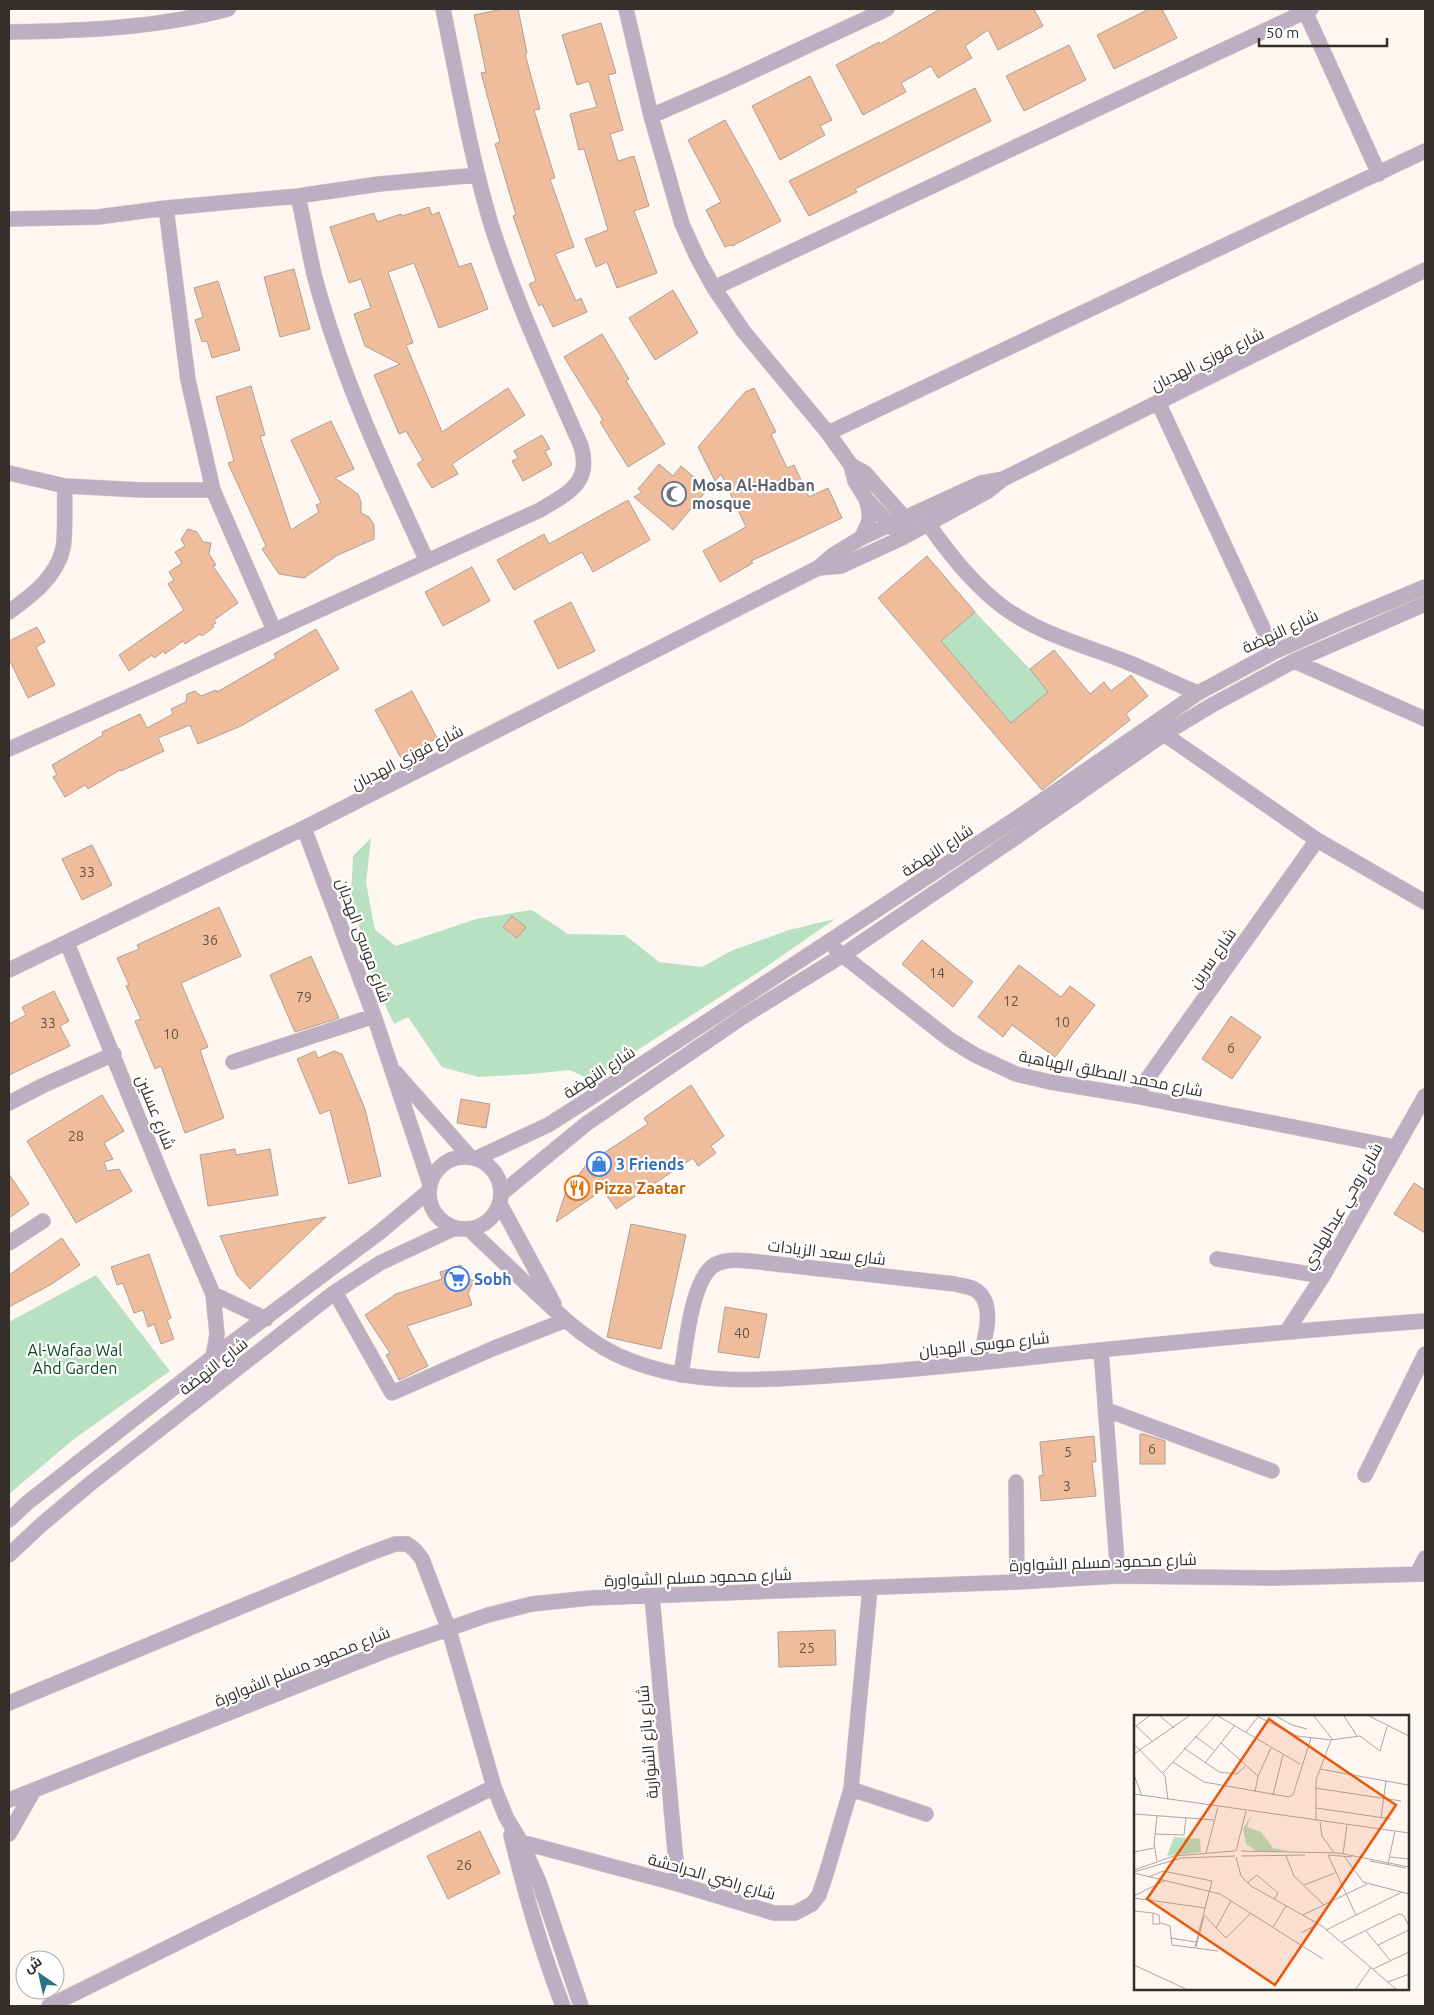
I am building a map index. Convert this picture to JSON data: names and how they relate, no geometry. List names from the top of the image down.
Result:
{
  "streets": {
    "street": [
      "شارع فوزي الهدبان",
      "شارع النهضة",
      "شارع موسى الهدبان",
      "شارع سرين",
      "شارع محمد المطلق الهباهبة",
      "شارع عسلين",
      "شارع روحي عبدالهادي",
      "شارع سعد الزيادات",
      "شارع محمود مسلم الشواورة",
      "شارع بازع الشواربة",
      "شارع راضي الحراحشة"
    ]
  },
  "crossings": [
    ["شارع فوزي الهدبان", "شارع موسى الهدبان"],
    ["شارع فوزي الهدبان", "شارع عسلين"],
    ["شارع النهضة", "شارع موسى الهدبان"],
    ["شارع النهضة", "شارع محمد المطلق الهباهبة"],
    ["شارع النهضة", "شارع عسلين"],
    ["شارع موسى الهدبان", "شارع روحي عبدالهادي"],
    ["شارع موسى الهدبان", "شارع سعد الزيادات"],
    ["شارع سرين", "شارع محمد المطلق الهباهبة"],
    ["شارع محمد المطلق الهباهبة", "شارع روحي عبدالهادي"],
    ["شارع محمود مسلم الشواورة", "شارع بازع الشواربة"],
    ["شارع محمود مسلم الشواورة", "شارع راضي الحراحشة"],
    ["شارع بازع الشواربة", "شارع راضي الحراحشة"]
  ],
  "parks": ["Al-Wafaa Wal Ahd Garden"],
  "places": {
    "mosque": ["Mosa Al-Hadban mosque"],
    "shop": ["3 Friends"],
    "restaurant": ["Pizza Zaatar"],
    "supermarket": ["Sobh"]
  },
  "house_numbers": [
    "33",
    "36",
    "14",
    "79",
    "12",
    "10",
    "33",
    "10",
    "6",
    "28",
    "40",
    "6",
    "5",
    "3",
    "25",
    "26"
  ],
  "scale_bar": "50 m",
  "north": "top left"
}
